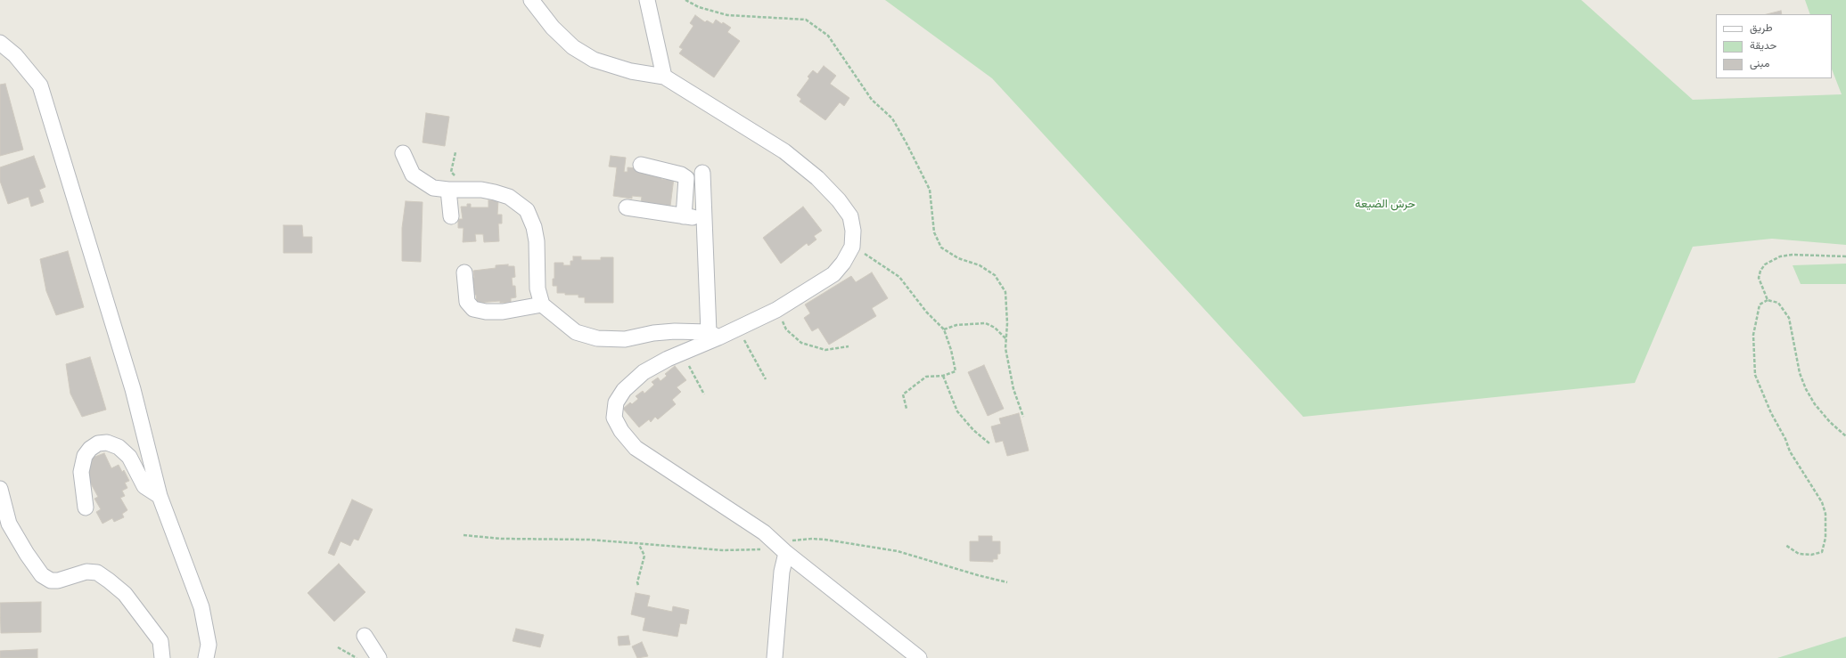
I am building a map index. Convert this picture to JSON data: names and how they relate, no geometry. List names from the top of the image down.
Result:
{
  "parks": ["حرش الضيعة"],
  "legend": ["طريق", "حديقة", "مبنى"]
}
